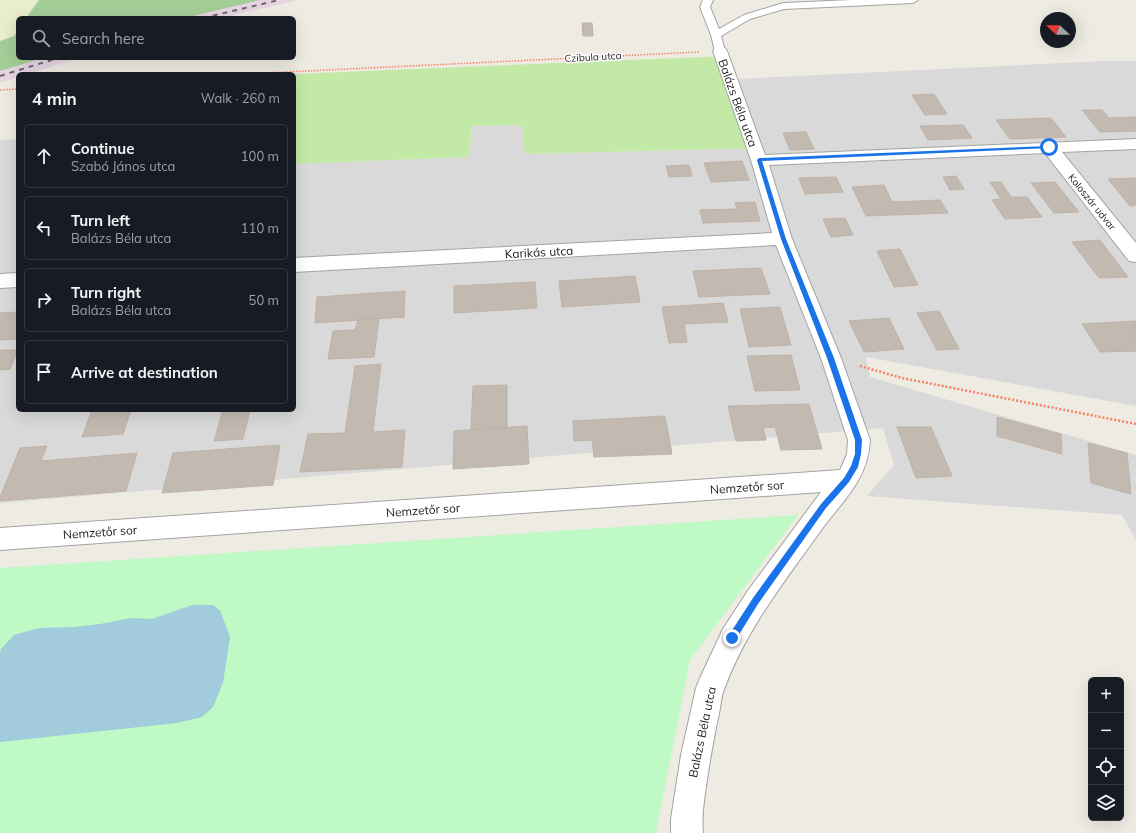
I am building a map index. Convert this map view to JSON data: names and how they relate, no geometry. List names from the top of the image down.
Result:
{
  "streets": {
    "street": [
      "Balázs Béla utca",
      "Koloszár udvar",
      "Karikás utca",
      "Nemzetőr sor"
    ],
    "path": ["Czibula utca"]
  },
  "crossings": [
    ["Czibula utca", "Balázs Béla utca"],
    ["Balázs Béla utca", "Karikás utca"],
    ["Balázs Béla utca", "Nemzetőr sor"]
  ],
  "north": "left",
  "page": {
    "search": "Search here",
    "heading": ["4 min", "Walk · 260 m"],
    "list": [
      ["Continue", "Szabó János utca", "100 m"],
      ["Turn left", "Balázs Béla utca", "110 m"],
      ["Turn right", "Balázs Béla utca", "50 m"],
      "Arrive at destination"
    ],
    "map_buttons": ["+", "−"]
  }
}
